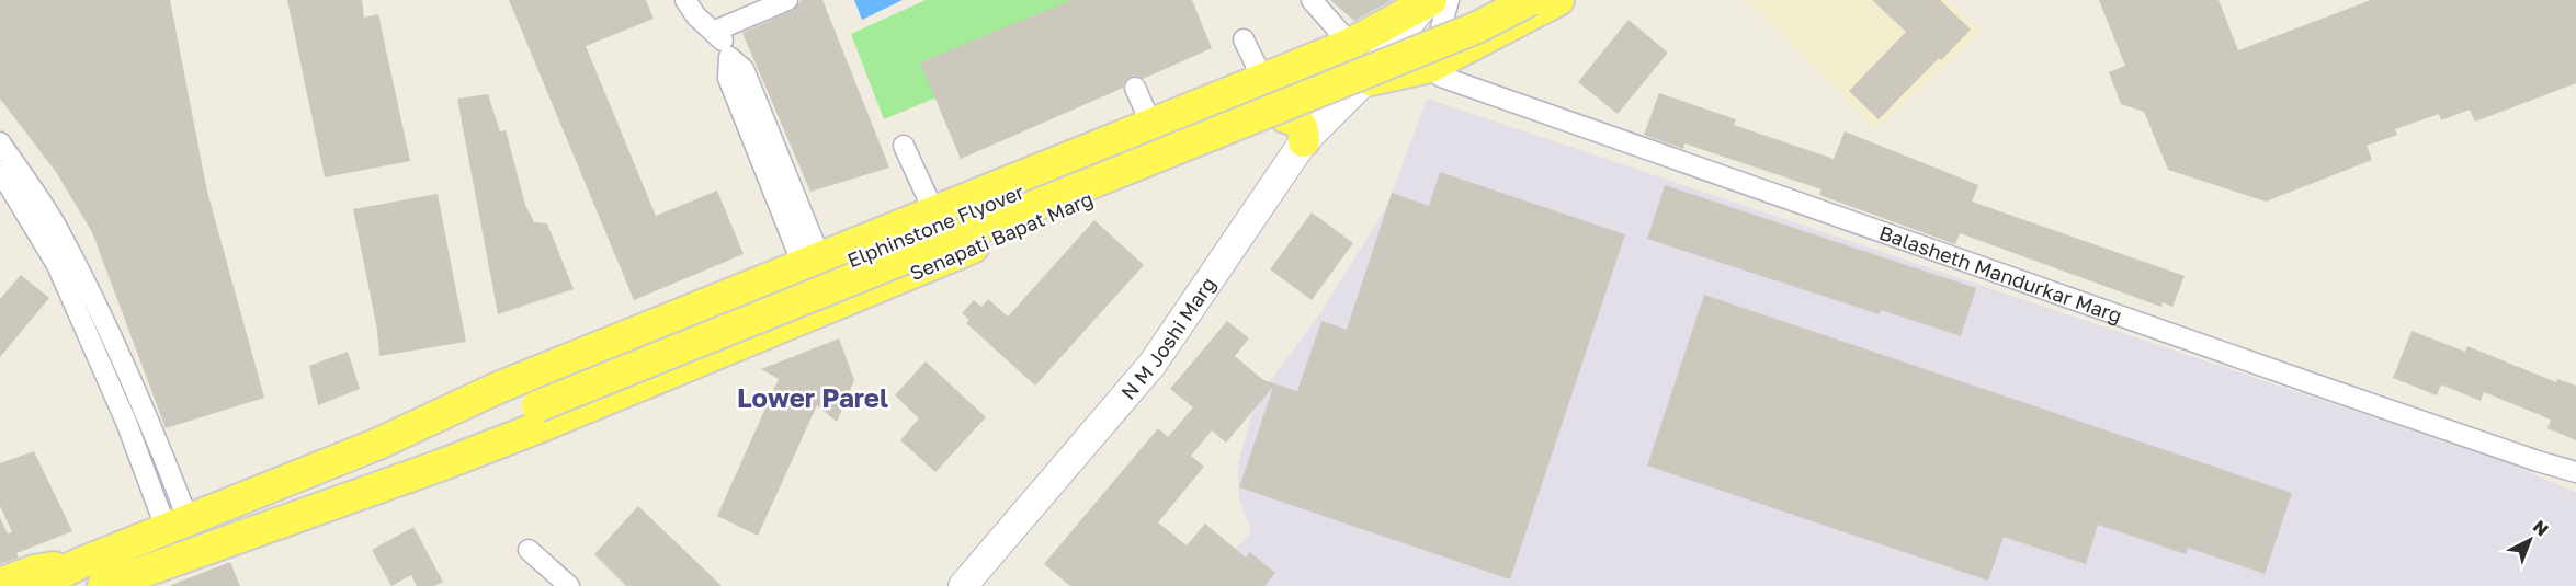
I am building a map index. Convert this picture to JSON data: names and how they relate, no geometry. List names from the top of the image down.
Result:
{
  "streets": {
    "main road": ["Elphinstone Flyover", "Senapati Bapat Marg", "N M Joshi Marg"],
    "street": ["Balasheth Mandurkar Marg"]
  },
  "crossings": [
    ["Elphinstone Flyover", "Senapati Bapat Marg"],
    ["Senapati Bapat Marg", "Balasheth Mandurkar Marg"],
    ["Senapati Bapat Marg", "N M Joshi Marg"]
  ],
  "districts": ["Lower Parel"],
  "north": "top right"
}
